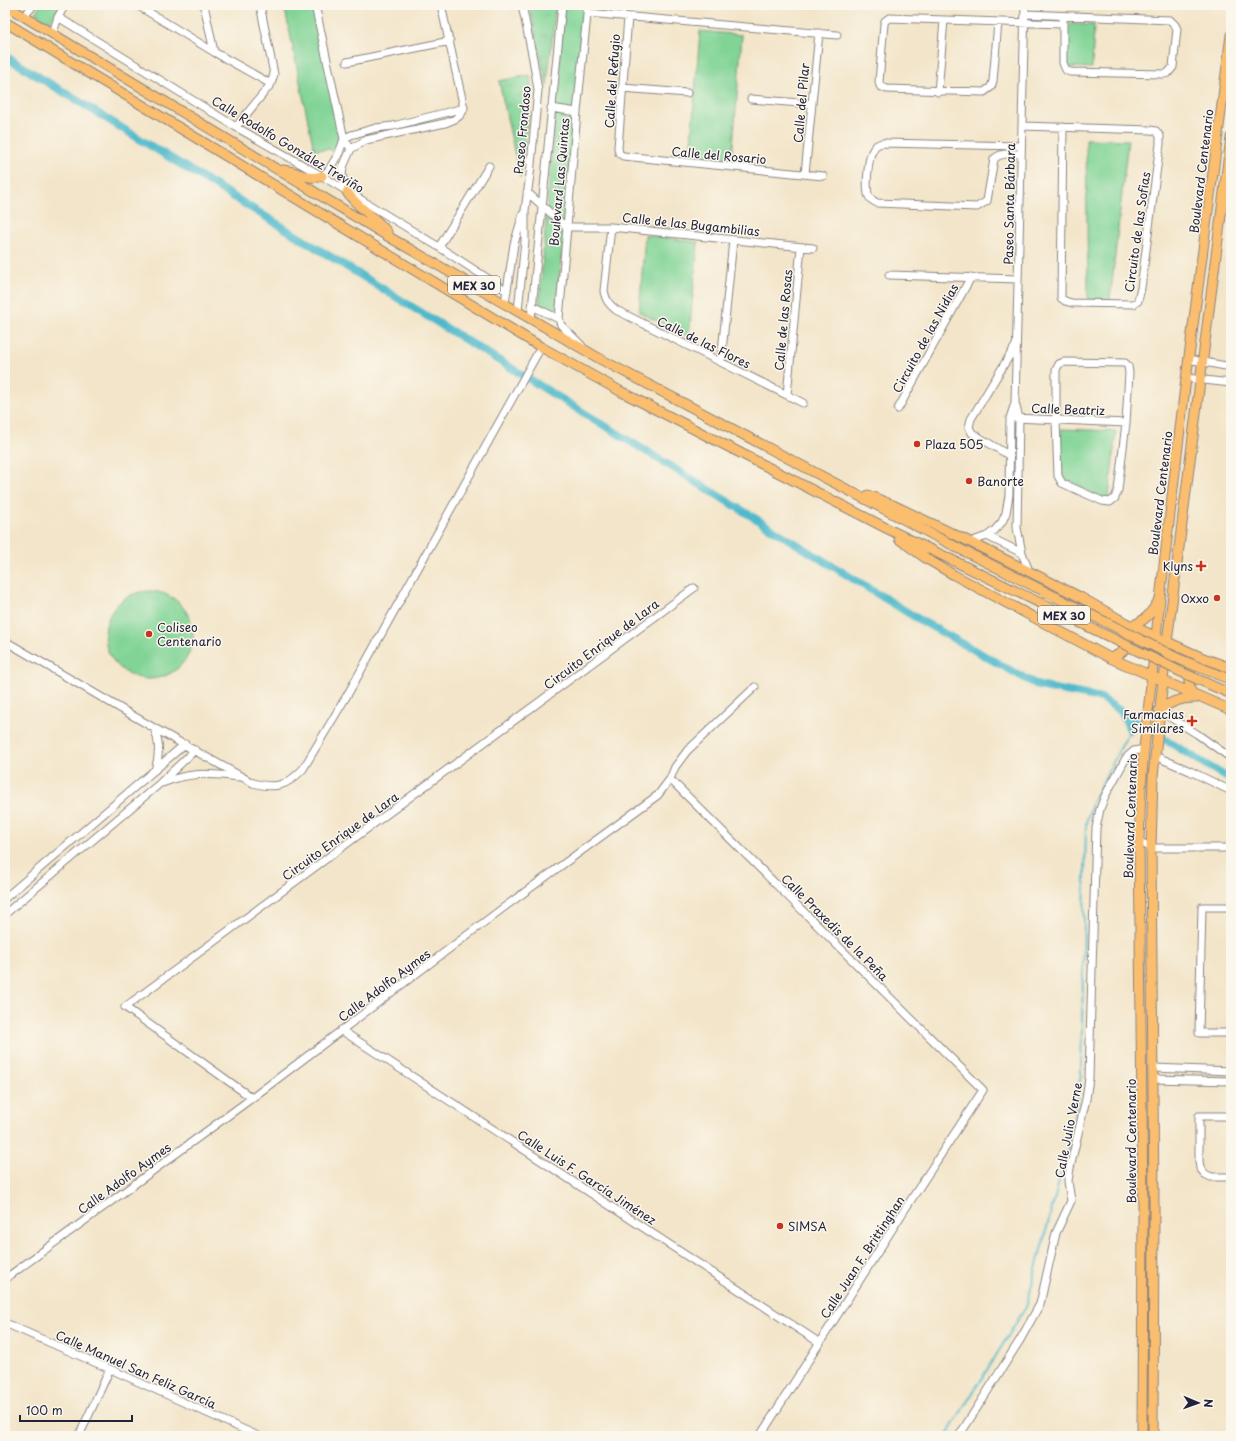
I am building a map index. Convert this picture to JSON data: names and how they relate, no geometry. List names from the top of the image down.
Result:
{
  "streets": {
    "main road": ["Boulevard Centenario", "MEX 30"],
    "street": [
      "Calle del Refugio",
      "Calle del Pilar",
      "Paseo Frondoso",
      "Calle Rodolfo González Treviño",
      "Calle del Rosario",
      "Boulevard Las Quintas",
      "Paseo Santa Bárbara",
      "Calle de las Bugambilias",
      "Circuito de las Sofias",
      "Calle de las Rosas",
      "Circuito de las Nidias",
      "Calle de las Flores",
      "Calle Beatriz",
      "Circuito Enrique de Lara",
      "Calle Praxedis de la Peña",
      "Calle Adolfo Aymes",
      "Calle Julio Verne",
      "Calle Luis F. García Jiménez",
      "Calle Juan F. Brittinghan",
      "Calle Manuel San Feliz García"
    ]
  },
  "crossings": [
    ["Calle del Refugio", "Calle del Rosario"],
    ["Calle del Pilar", "Calle del Rosario"],
    ["Paseo Frondoso", "Calle Rodolfo González Treviño"],
    ["Paseo Frondoso", "MEX 30"],
    ["Boulevard Centenario", "Calle Julio Verne"],
    ["Boulevard Las Quintas", "Calle de las Bugambilias"],
    ["Boulevard Las Quintas", "MEX 30"],
    ["Paseo Santa Bárbara", "Circuito de las Sofias"],
    ["Paseo Santa Bárbara", "Circuito de las Nidias"],
    ["Paseo Santa Bárbara", "Calle Beatriz"],
    ["Calle de las Bugambilias", "Calle de las Rosas"],
    ["Calle de las Bugambilias", "Calle de las Flores"],
    ["Calle de las Rosas", "Calle de las Flores"],
    ["Circuito Enrique de Lara", "Calle Adolfo Aymes"],
    ["Calle Praxedis de la Peña", "Calle Adolfo Aymes"],
    ["Calle Praxedis de la Peña", "Calle Juan F. Brittinghan"],
    ["Calle Adolfo Aymes", "Calle Luis F. García Jiménez"],
    ["Calle Luis F. García Jiménez", "Calle Juan F. Brittinghan"]
  ],
  "places": {
    "other": [
      "Plaza 505",
      "Banorte",
      "Oxxo",
      "Coliseo Centenario",
      "SIMSA"
    ],
    "health": ["Klyns", "Farmacias Similares"]
  },
  "scale_bar": "100 m",
  "north": "right"
}
